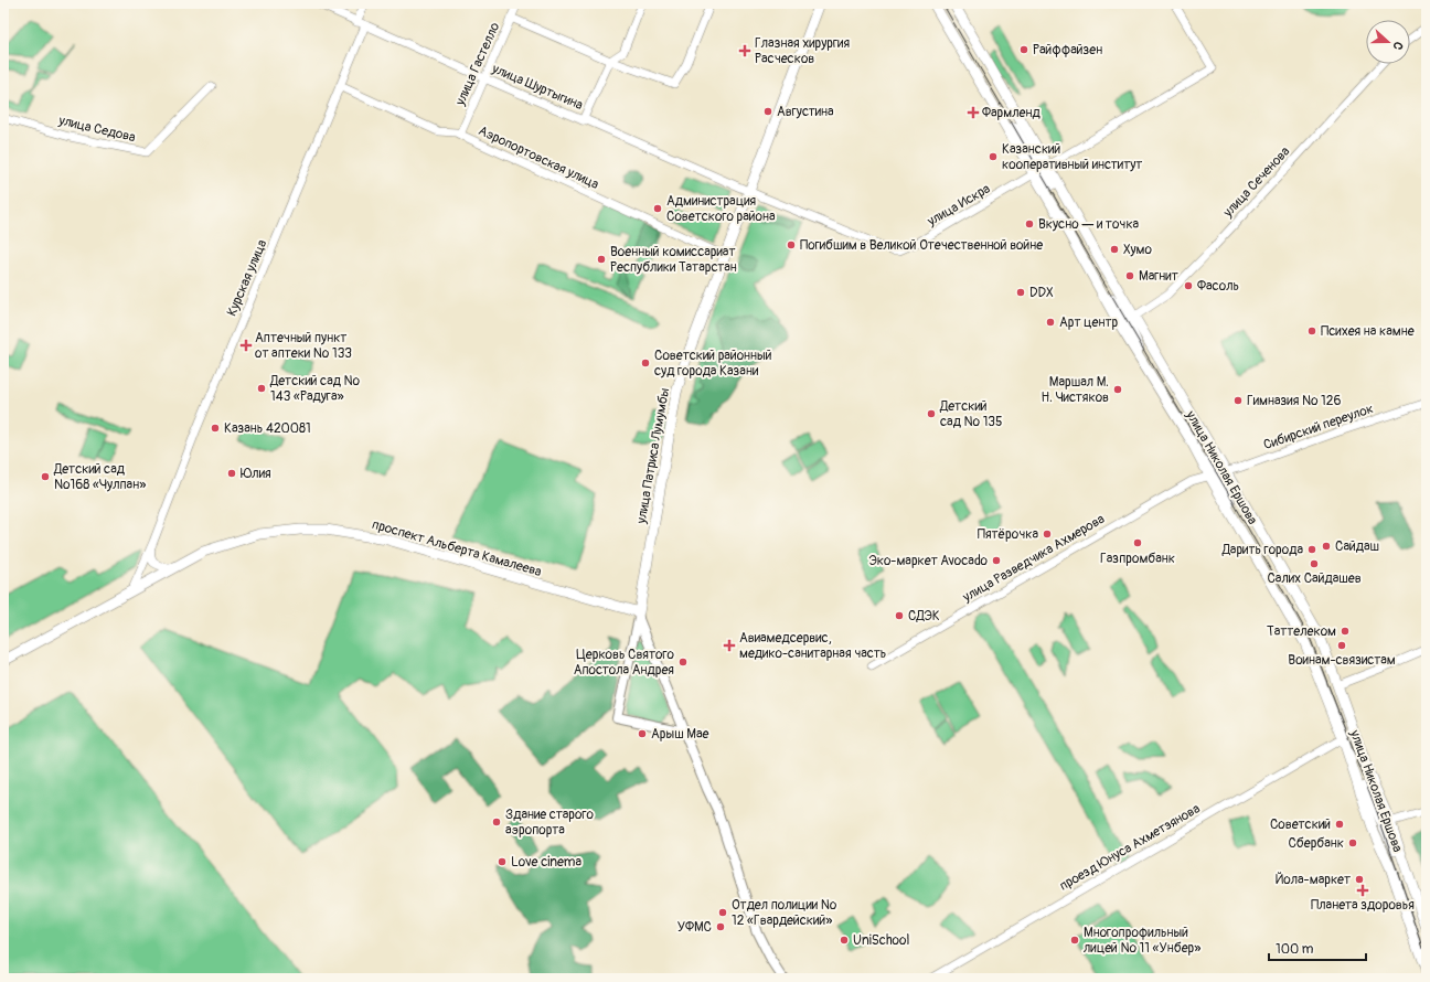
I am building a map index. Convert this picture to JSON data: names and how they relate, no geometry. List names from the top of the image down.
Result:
{
  "streets": {
    "main road": ["улица Патриса Лумумбы", "улица Николая Ершова", "проспект Альберта Камалеева"],
    "street": [
      "улица Гастелло",
      "улица Шуртыгина",
      "улица Седова",
      "Аэропортовская улица",
      "улица Сеченова",
      "улица Искра",
      "Курская улица",
      "Сибирский переулок",
      "улица Разведчика Ахмерова",
      "проезд Юнуса Ахметзянова"
    ]
  },
  "crossings": [
    ["улица Гастелло", "улица Шуртыгина"],
    ["улица Гастелло", "Аэропортовская улица"],
    ["улица Шуртыгина", "улица Искра"],
    ["улица Шуртыгина", "Курская улица"],
    ["улица Шуртыгина", "улица Патриса Лумумбы"],
    ["Аэропортовская улица", "Курская улица"],
    ["Аэропортовская улица", "улица Патриса Лумумбы"],
    ["улица Сеченова", "улица Николая Ершова"],
    ["улица Искра", "улица Патриса Лумумбы"],
    ["улица Искра", "улица Николая Ершова"],
    ["Курская улица", "проспект Альберта Камалеева"],
    ["Сибирский переулок", "улица Николая Ершова"],
    ["Сибирский переулок", "улица Разведчика Ахмерова"],
    ["улица Патриса Лумумбы", "проспект Альберта Камалеева"],
    ["улица Николая Ершова", "улица Разведчика Ахмерова"],
    ["улица Николая Ершова", "проезд Юнуса Ахметзянова"]
  ],
  "places": {
    "other": [
      "Райффайзен",
      "Августина",
      "Казанский кооперативный институт",
      "Администрация Советского района",
      "Вкусно — и точка",
      "Погибшим в Великой Отечественной войне",
      "Хумо",
      "Военный комиссариат Республики Татарстан",
      "Магнит",
      "Фасоль",
      "DDX",
      "Арт центр",
      "Психея на камне",
      "Советский районный суд города Казани",
      "Детский сад № 143 «Радуга»",
      "Маршал М. Н. Чистяков",
      "Гимназия № 126",
      "Детский сад № 135",
      "Казань 420081",
      "Юлия",
      "Детский сад №168 «Чулпан»",
      "Пятёрочка",
      "Газпромбанк",
      "Сайдаш",
      "Дарить города",
      "Эко-маркет Avocado",
      "Салих Сайдашев",
      "СДЭК",
      "Таттелеком",
      "Воинам-связистам",
      "Церковь Святого Апостола Андрея",
      "Арыш Мае",
      "Здание старого аэропорта",
      "Советский",
      "Сбербанк",
      "Love cinema",
      "Йола-маркет",
      "Отдел полиции № 12 «Гвардейский»",
      "УФМС",
      "UniSchool",
      "Многопрофильный лицей № 11 «Унбер»"
    ],
    "health": [
      "Глазная хирургия Расческов",
      "Фармленд",
      "Аптечный пункт от аптеки № 133",
      "Авиамедсервис, медико-санитарная часть",
      "Планета здоровья"
    ]
  },
  "scale_bar": "100 m",
  "north": "right"
}
